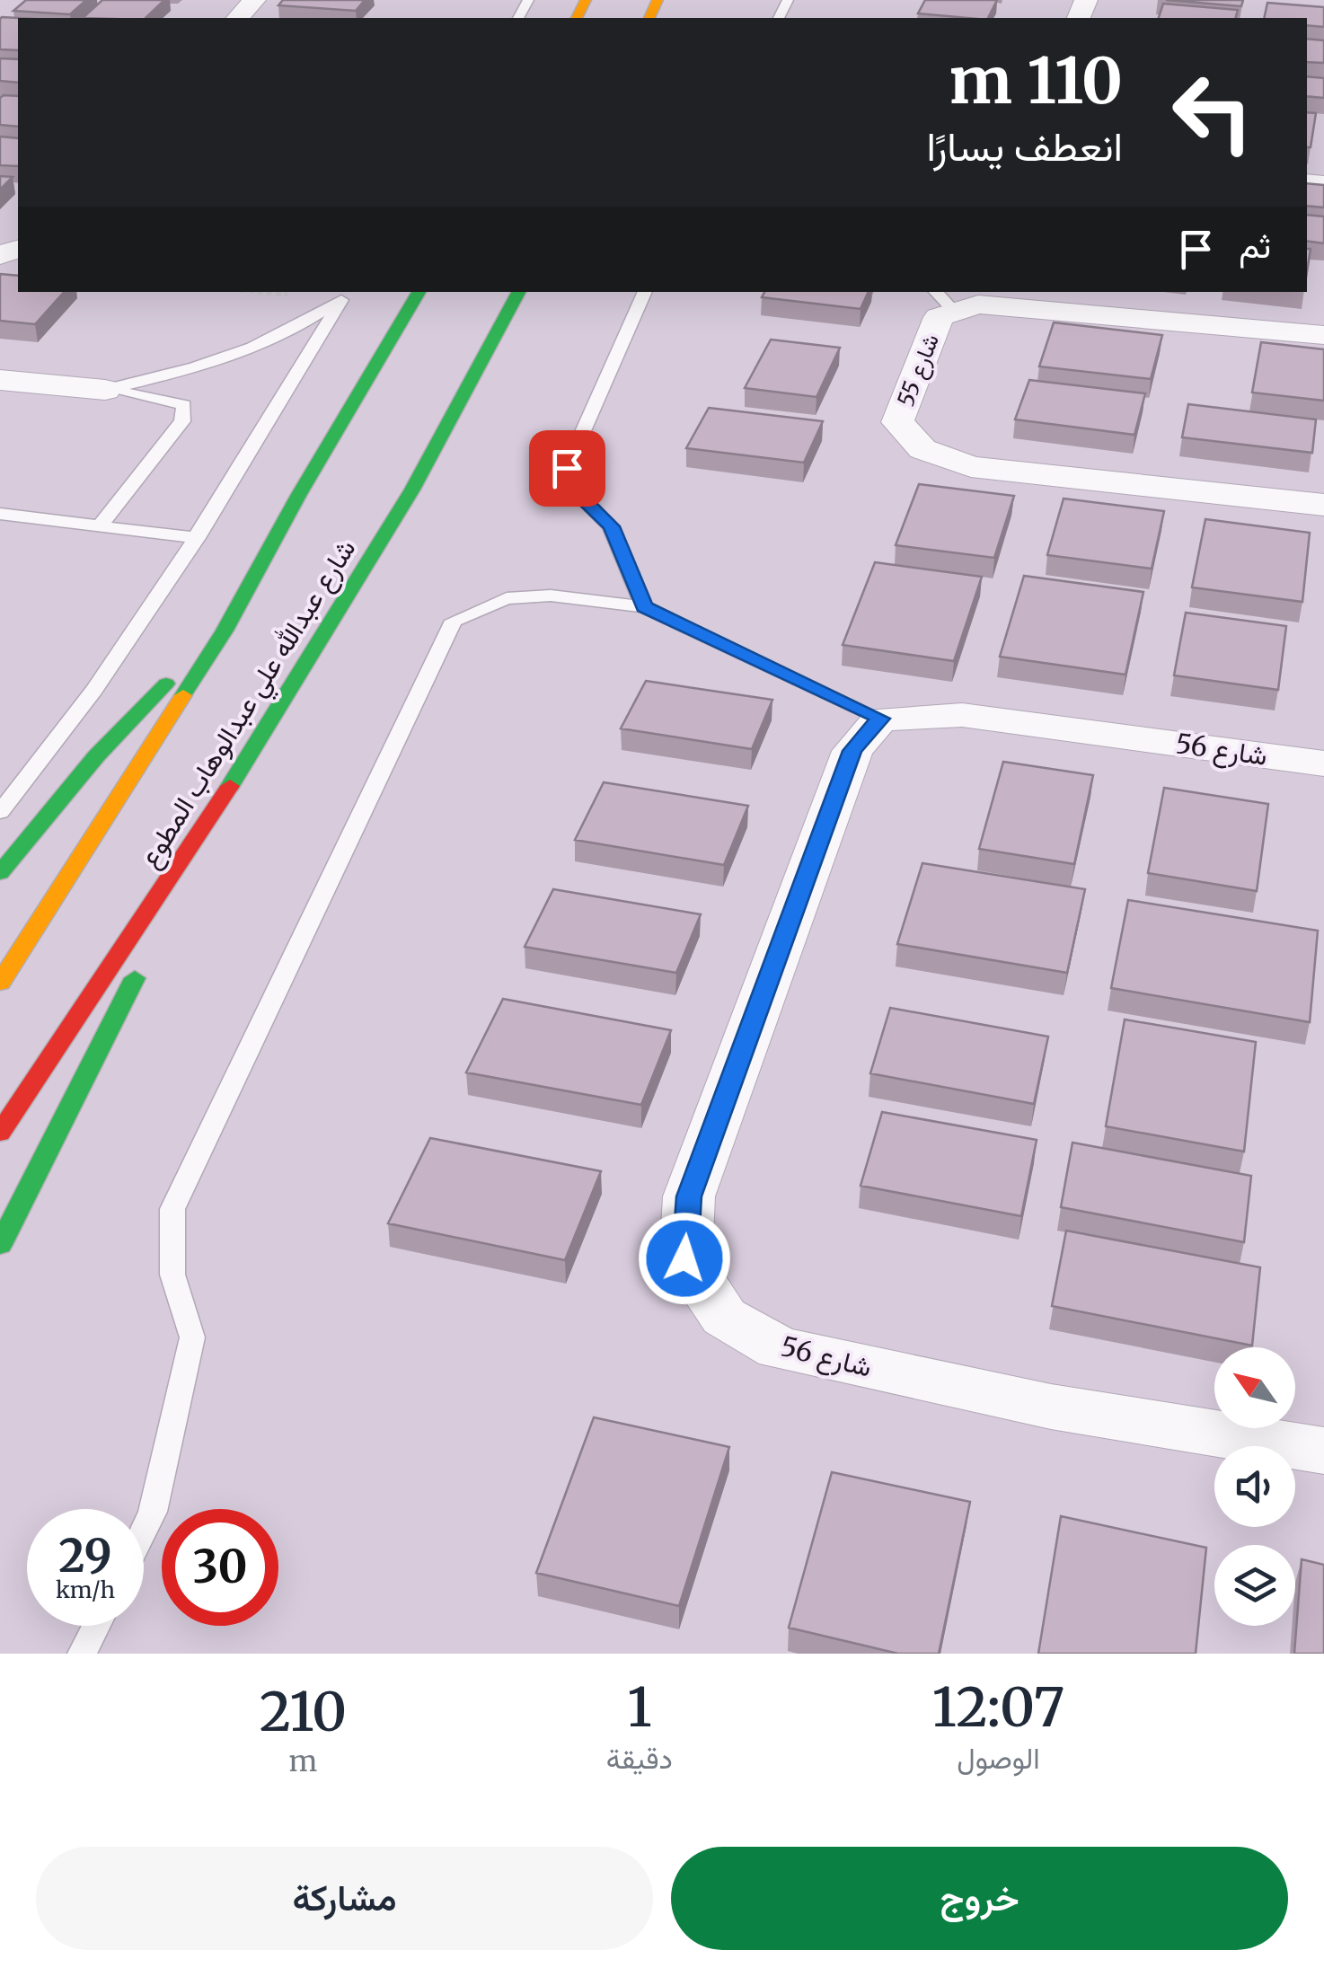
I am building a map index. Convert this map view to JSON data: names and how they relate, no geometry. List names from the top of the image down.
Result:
{
  "streets": {
    "main road": ["شارع عبدالله علي عبدالوهاب المطوع"],
    "street": ["شارع 55", "شارع 56"]
  },
  "north": "top left",
  "page": {
    "turn": ["110 m", "انعطف يسارًا"],
    "then": "ثم",
    "speed": "29 km/h",
    "limit": "30",
    "eta": [
      "12:07",
      "الوصول",
      "1",
      "دقيقة",
      "210",
      "m"
    ],
    "buttons": ["خروج", "مشاركة"]
  }
}
